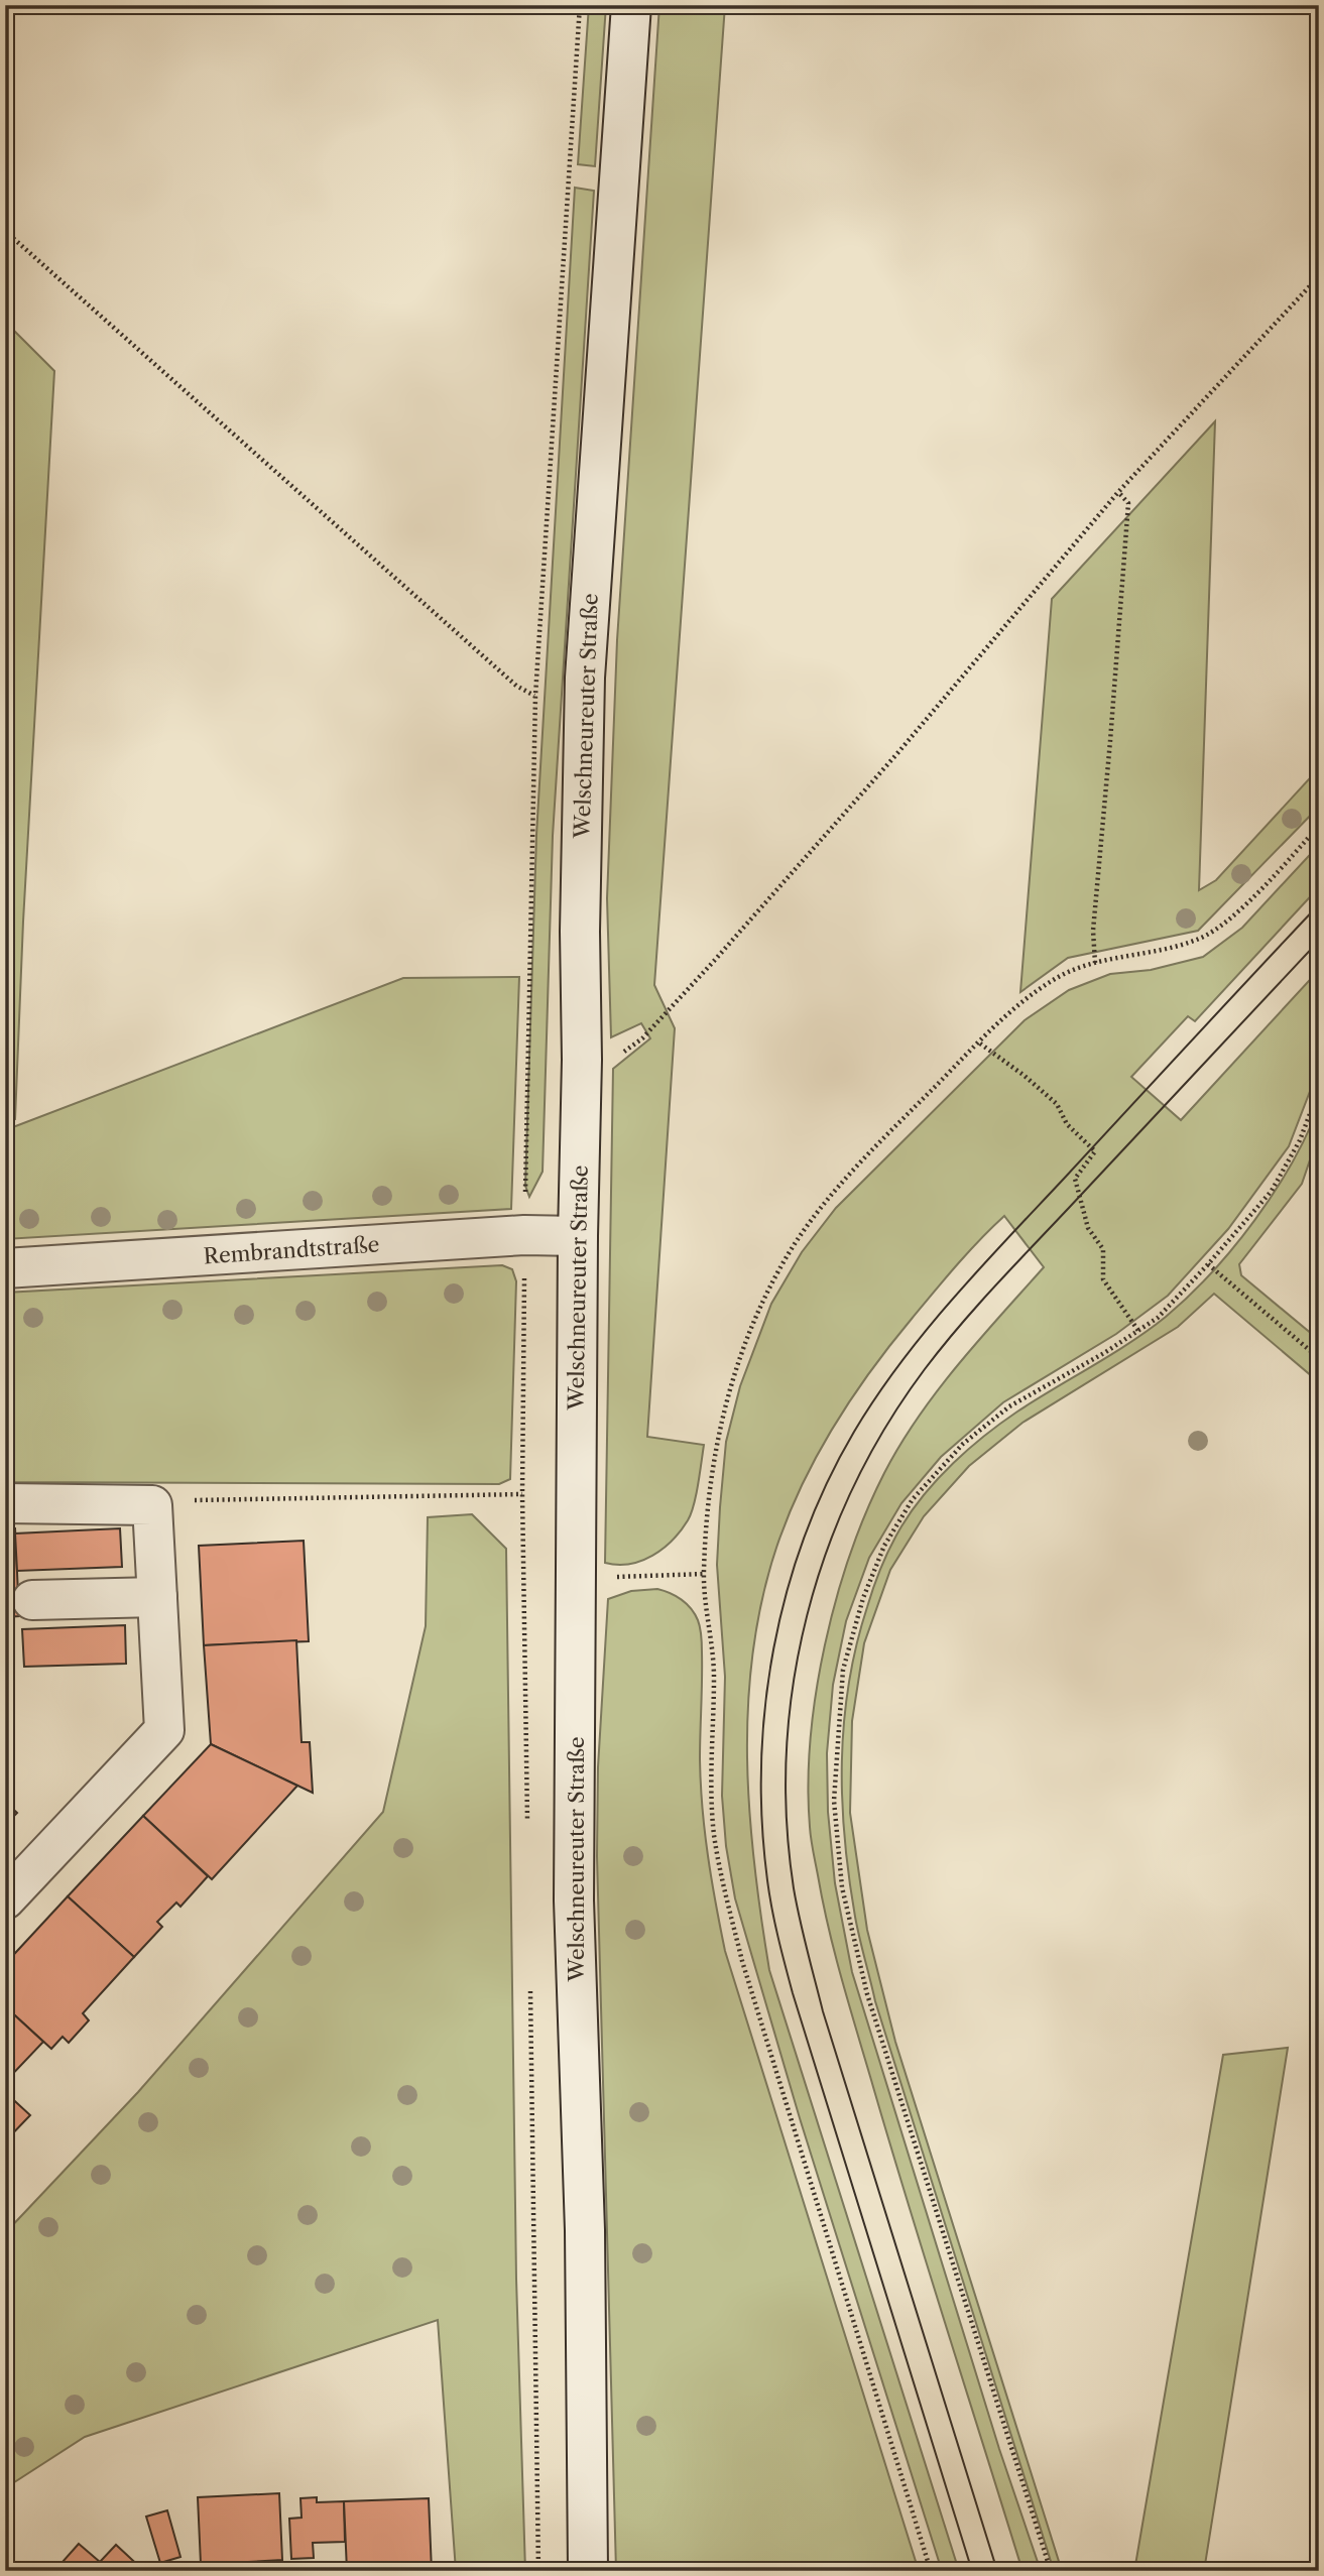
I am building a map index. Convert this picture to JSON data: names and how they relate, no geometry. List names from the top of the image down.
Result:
{
  "streets": {
    "main road": ["Welschneureuter Straße", "Rembrandtstraße"]
  },
  "crossings": [
    ["Welschneureuter Straße", "Rembrandtstraße"]
  ]
}
